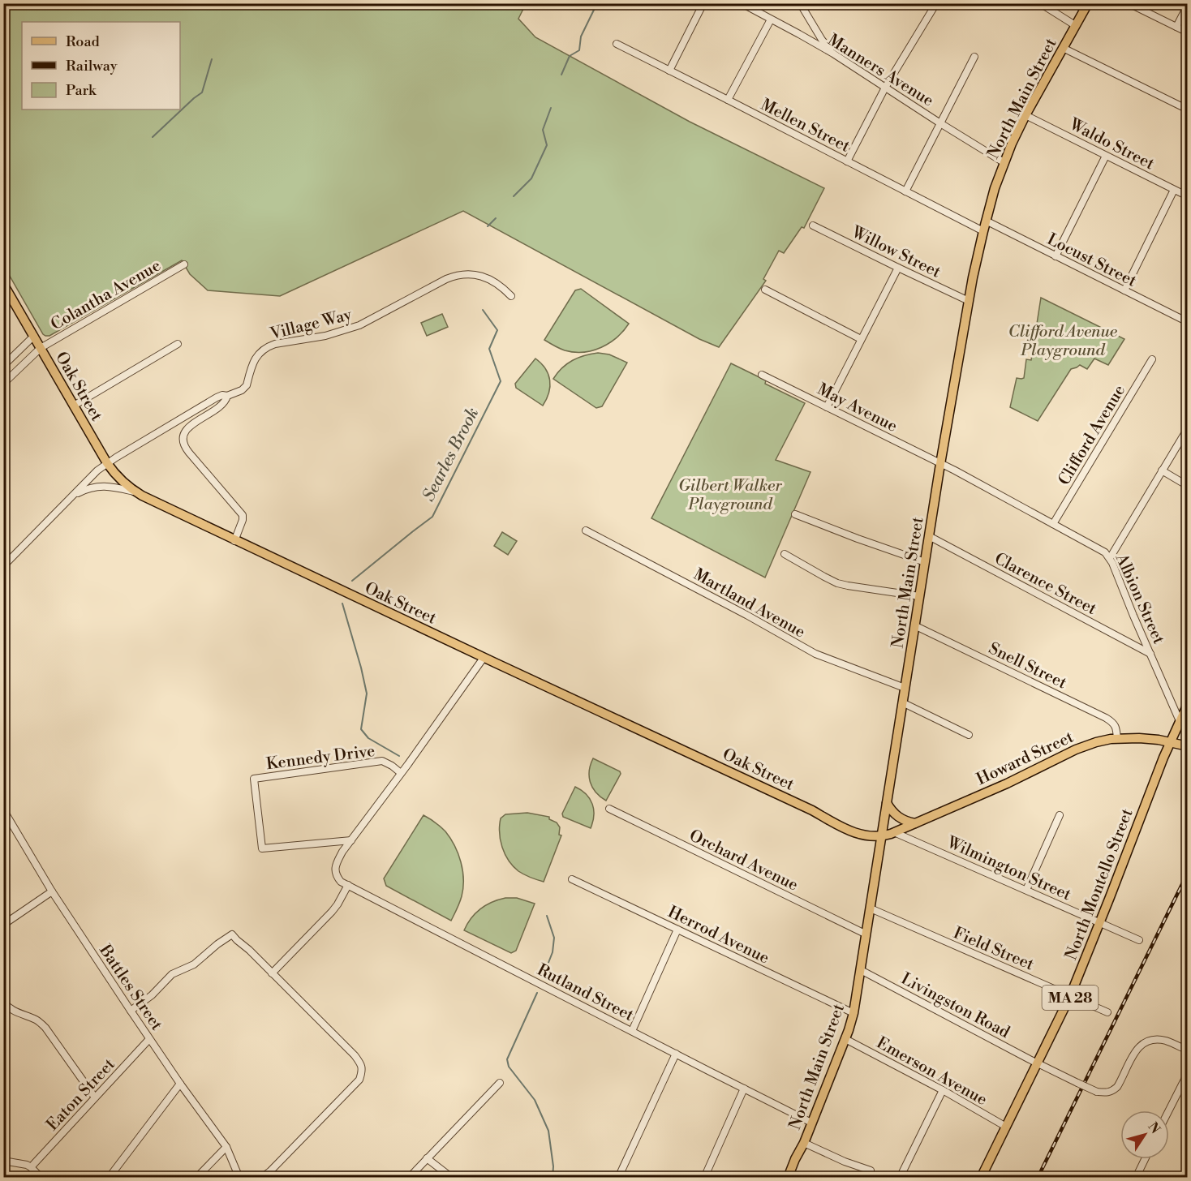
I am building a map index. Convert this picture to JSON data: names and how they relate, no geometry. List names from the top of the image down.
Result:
{
  "streets": {
    "main road": [
      "North Main Street",
      "Oak Street",
      "Howard Street",
      "North Montello Street",
      "MA 28"
    ],
    "street": [
      "Manners Avenue",
      "Mellen Street",
      "Waldo Street",
      "Willow Street",
      "Locust Street",
      "Colantha Avenue",
      "Village Way",
      "May Avenue",
      "Clifford Avenue",
      "Clarence Street",
      "Albion Street",
      "Martland Avenue",
      "Snell Street",
      "Kennedy Drive",
      "Orchard Avenue",
      "Wilmington Street",
      "Herrod Avenue",
      "Field Street",
      "Battles Street",
      "Rutland Street",
      "Livingston Road",
      "Emerson Avenue",
      "Eaton Street"
    ]
  },
  "crossings": [
    ["Manners Avenue", "North Main Street"],
    ["North Main Street", "Mellen Street"],
    ["North Main Street", "Waldo Street"],
    ["North Main Street", "Willow Street"],
    ["North Main Street", "Locust Street"],
    ["North Main Street", "Oak Street"],
    ["North Main Street", "May Avenue"],
    ["North Main Street", "Clarence Street"],
    ["North Main Street", "Albion Street"],
    ["North Main Street", "Martland Avenue"],
    ["North Main Street", "Snell Street"],
    ["North Main Street", "Howard Street"],
    ["North Main Street", "Orchard Avenue"],
    ["North Main Street", "Herrod Avenue"],
    ["North Main Street", "Field Street"],
    ["North Main Street", "Rutland Street"],
    ["North Main Street", "Livingston Road"],
    ["North Main Street", "Emerson Avenue"],
    ["Colantha Avenue", "Oak Street"],
    ["Village Way", "Oak Street"],
    ["Oak Street", "Howard Street"],
    ["May Avenue", "Albion Street"],
    ["Clifford Avenue", "Albion Street"],
    ["Clarence Street", "Albion Street"],
    ["Albion Street", "North Montello Street"],
    ["Snell Street", "Howard Street"],
    ["Howard Street", "Wilmington Street"],
    ["Howard Street", "North Montello Street"],
    ["Wilmington Street", "North Montello Street"],
    ["North Montello Street", "Field Street"],
    ["North Montello Street", "Livingston Road"],
    ["North Montello Street", "Emerson Avenue"],
    ["Battles Street", "Eaton Street"]
  ],
  "water": ["Searles Brook"],
  "parks": ["Clifford Avenue Playground", "Gilbert Walker Playground"],
  "legend": ["Road", "Railway", "Park"],
  "north": "top right"
}
